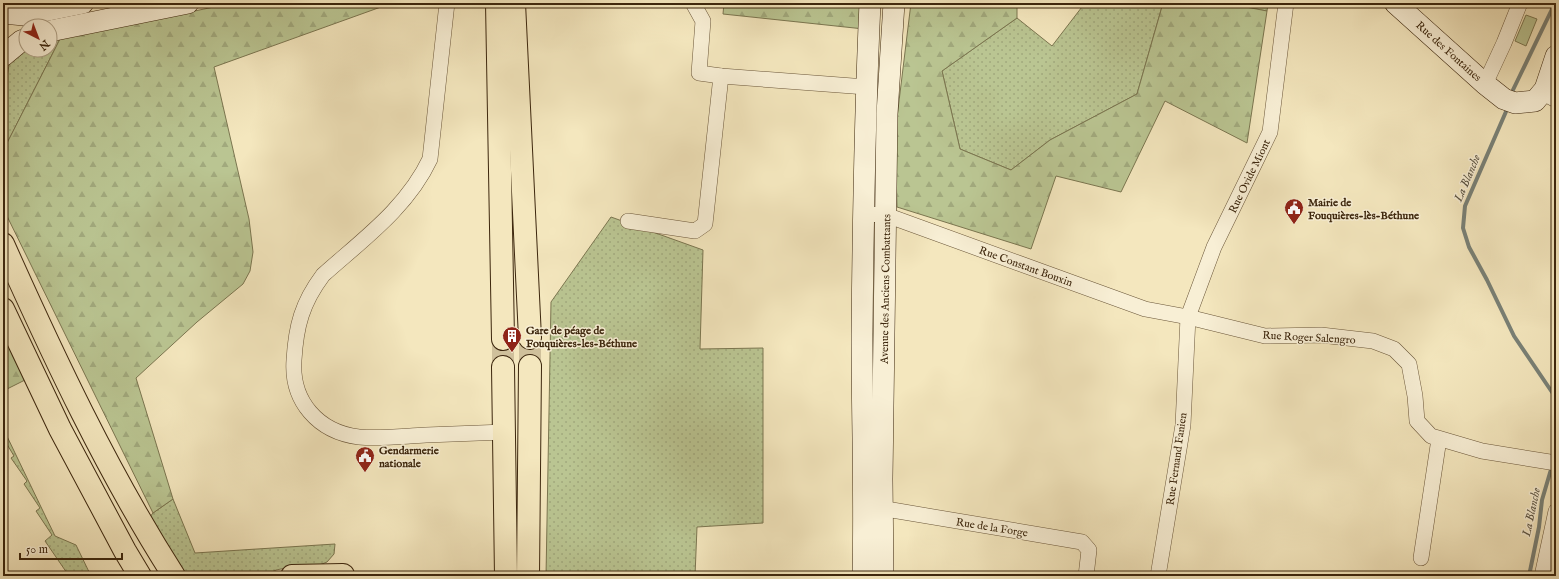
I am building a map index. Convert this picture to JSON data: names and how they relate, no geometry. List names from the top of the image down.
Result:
{
  "streets": {
    "street": [
      "Rue des Fontaines",
      "Rue Ovide Miont",
      "Rue Constant Bouxin",
      "Avenue des Anciens Combattants",
      "Rue Roger Salengro",
      "Rue Fernand Fanien",
      "Rue de la Forge"
    ]
  },
  "crossings": [
    ["Rue Ovide Miont", "Rue Constant Bouxin"],
    ["Rue Ovide Miont", "Rue Roger Salengro"],
    ["Rue Ovide Miont", "Rue Fernand Fanien"],
    ["Rue Constant Bouxin", "Avenue des Anciens Combattants"],
    ["Rue Constant Bouxin", "Rue Roger Salengro"],
    ["Rue Constant Bouxin", "Rue Fernand Fanien"],
    ["Avenue des Anciens Combattants", "Rue de la Forge"],
    ["Rue Roger Salengro", "Rue Fernand Fanien"]
  ],
  "water": ["La Blanche"],
  "places": {
    "public building": ["Mairie de Fouquières-lès-Béthune", "Gendarmerie nationale"],
    "building": ["Gare de péage de Fouquières-les-Béthune"]
  },
  "scale_bar": "50 m",
  "north": "bottom right"
}
